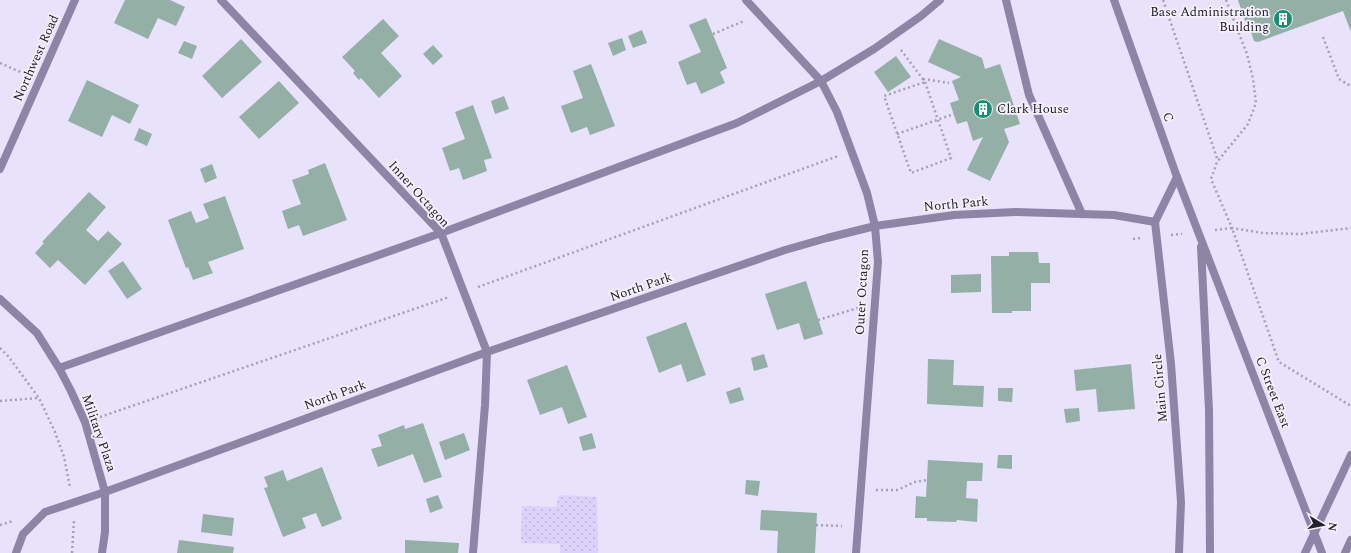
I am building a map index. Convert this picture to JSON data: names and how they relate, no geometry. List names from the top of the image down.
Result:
{
  "streets": {
    "street": [
      "Northwest Road",
      "C",
      "Inner Octagon",
      "North Park",
      "Outer Octagon",
      "Main Circle",
      "C Street East",
      "Military Plaza"
    ]
  },
  "crossings": [
    ["C", "C Street East"],
    ["Inner Octagon", "North Park"],
    ["North Park", "Outer Octagon"],
    ["North Park", "Main Circle"],
    ["North Park", "Military Plaza"]
  ],
  "places": {
    "building": ["Base Administration Building", "Clark House"]
  },
  "north": "right"
}
